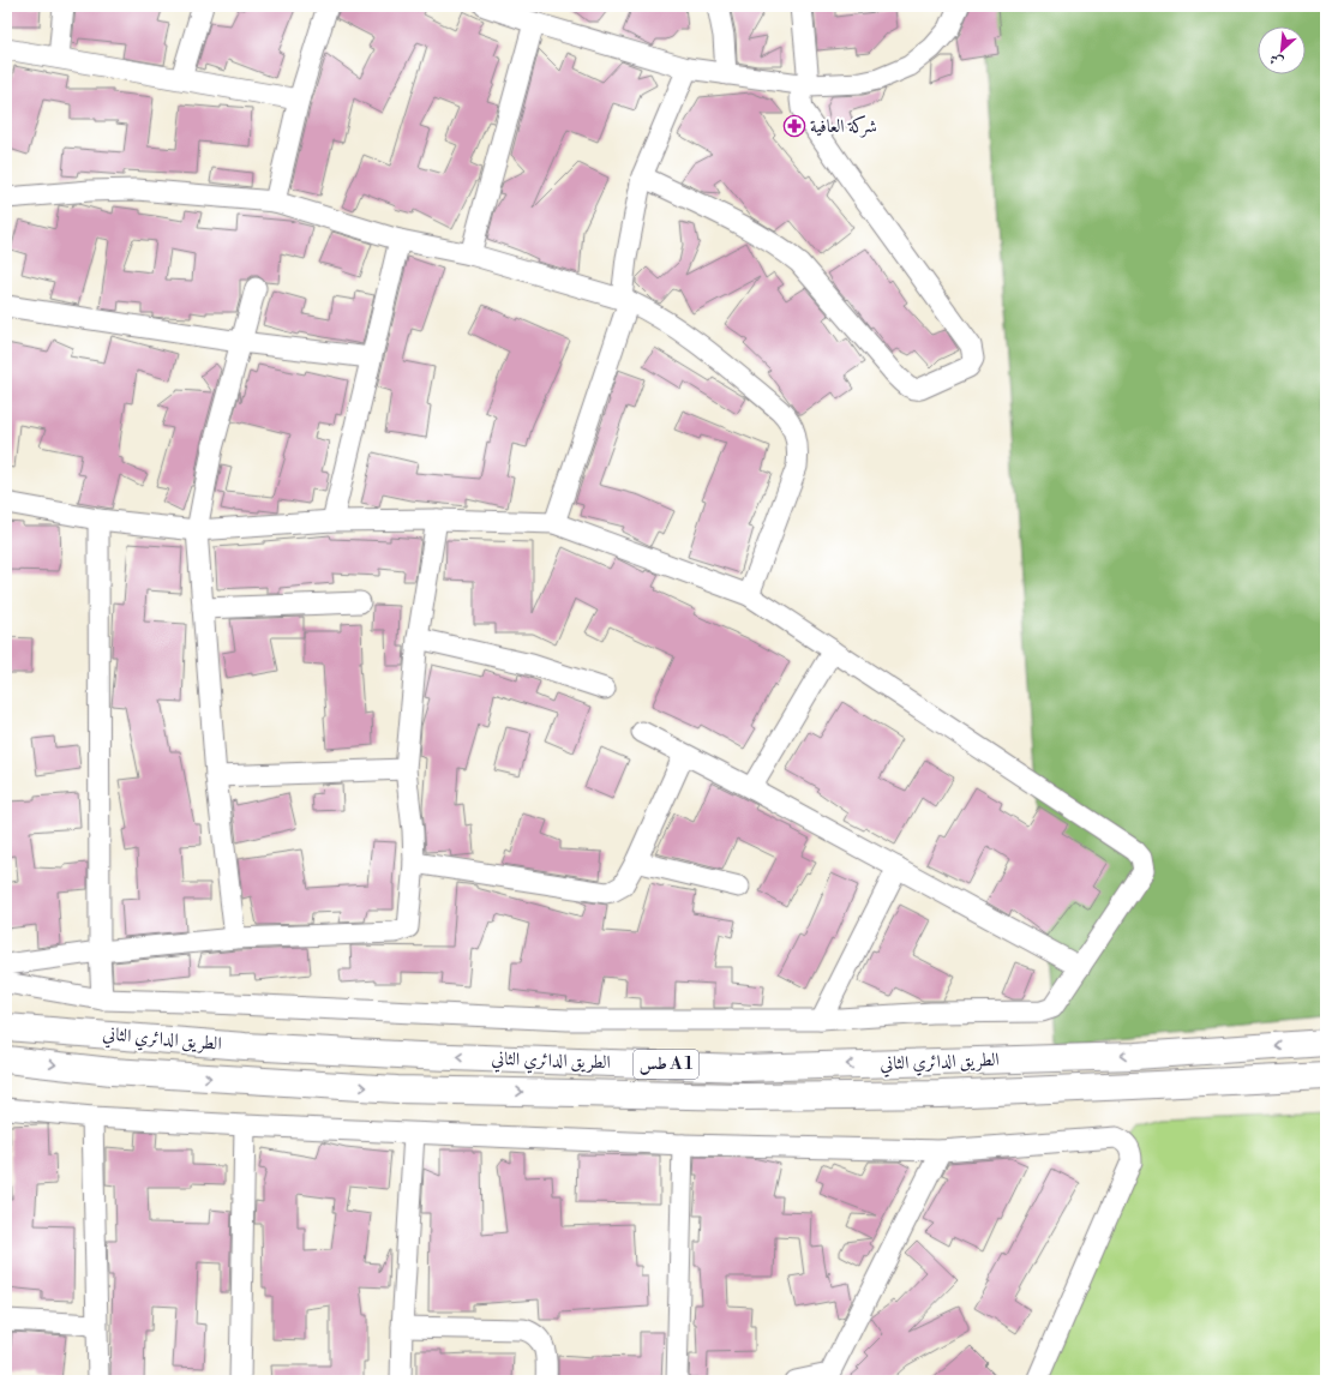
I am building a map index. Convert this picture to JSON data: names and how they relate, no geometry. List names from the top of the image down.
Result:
{
  "streets": {
    "highway": ["الطريق الدائري الثاني", "طس A 1"]
  },
  "places": {
    "pharmacy": ["شركة العافية"]
  },
  "north": "bottom left"
}
